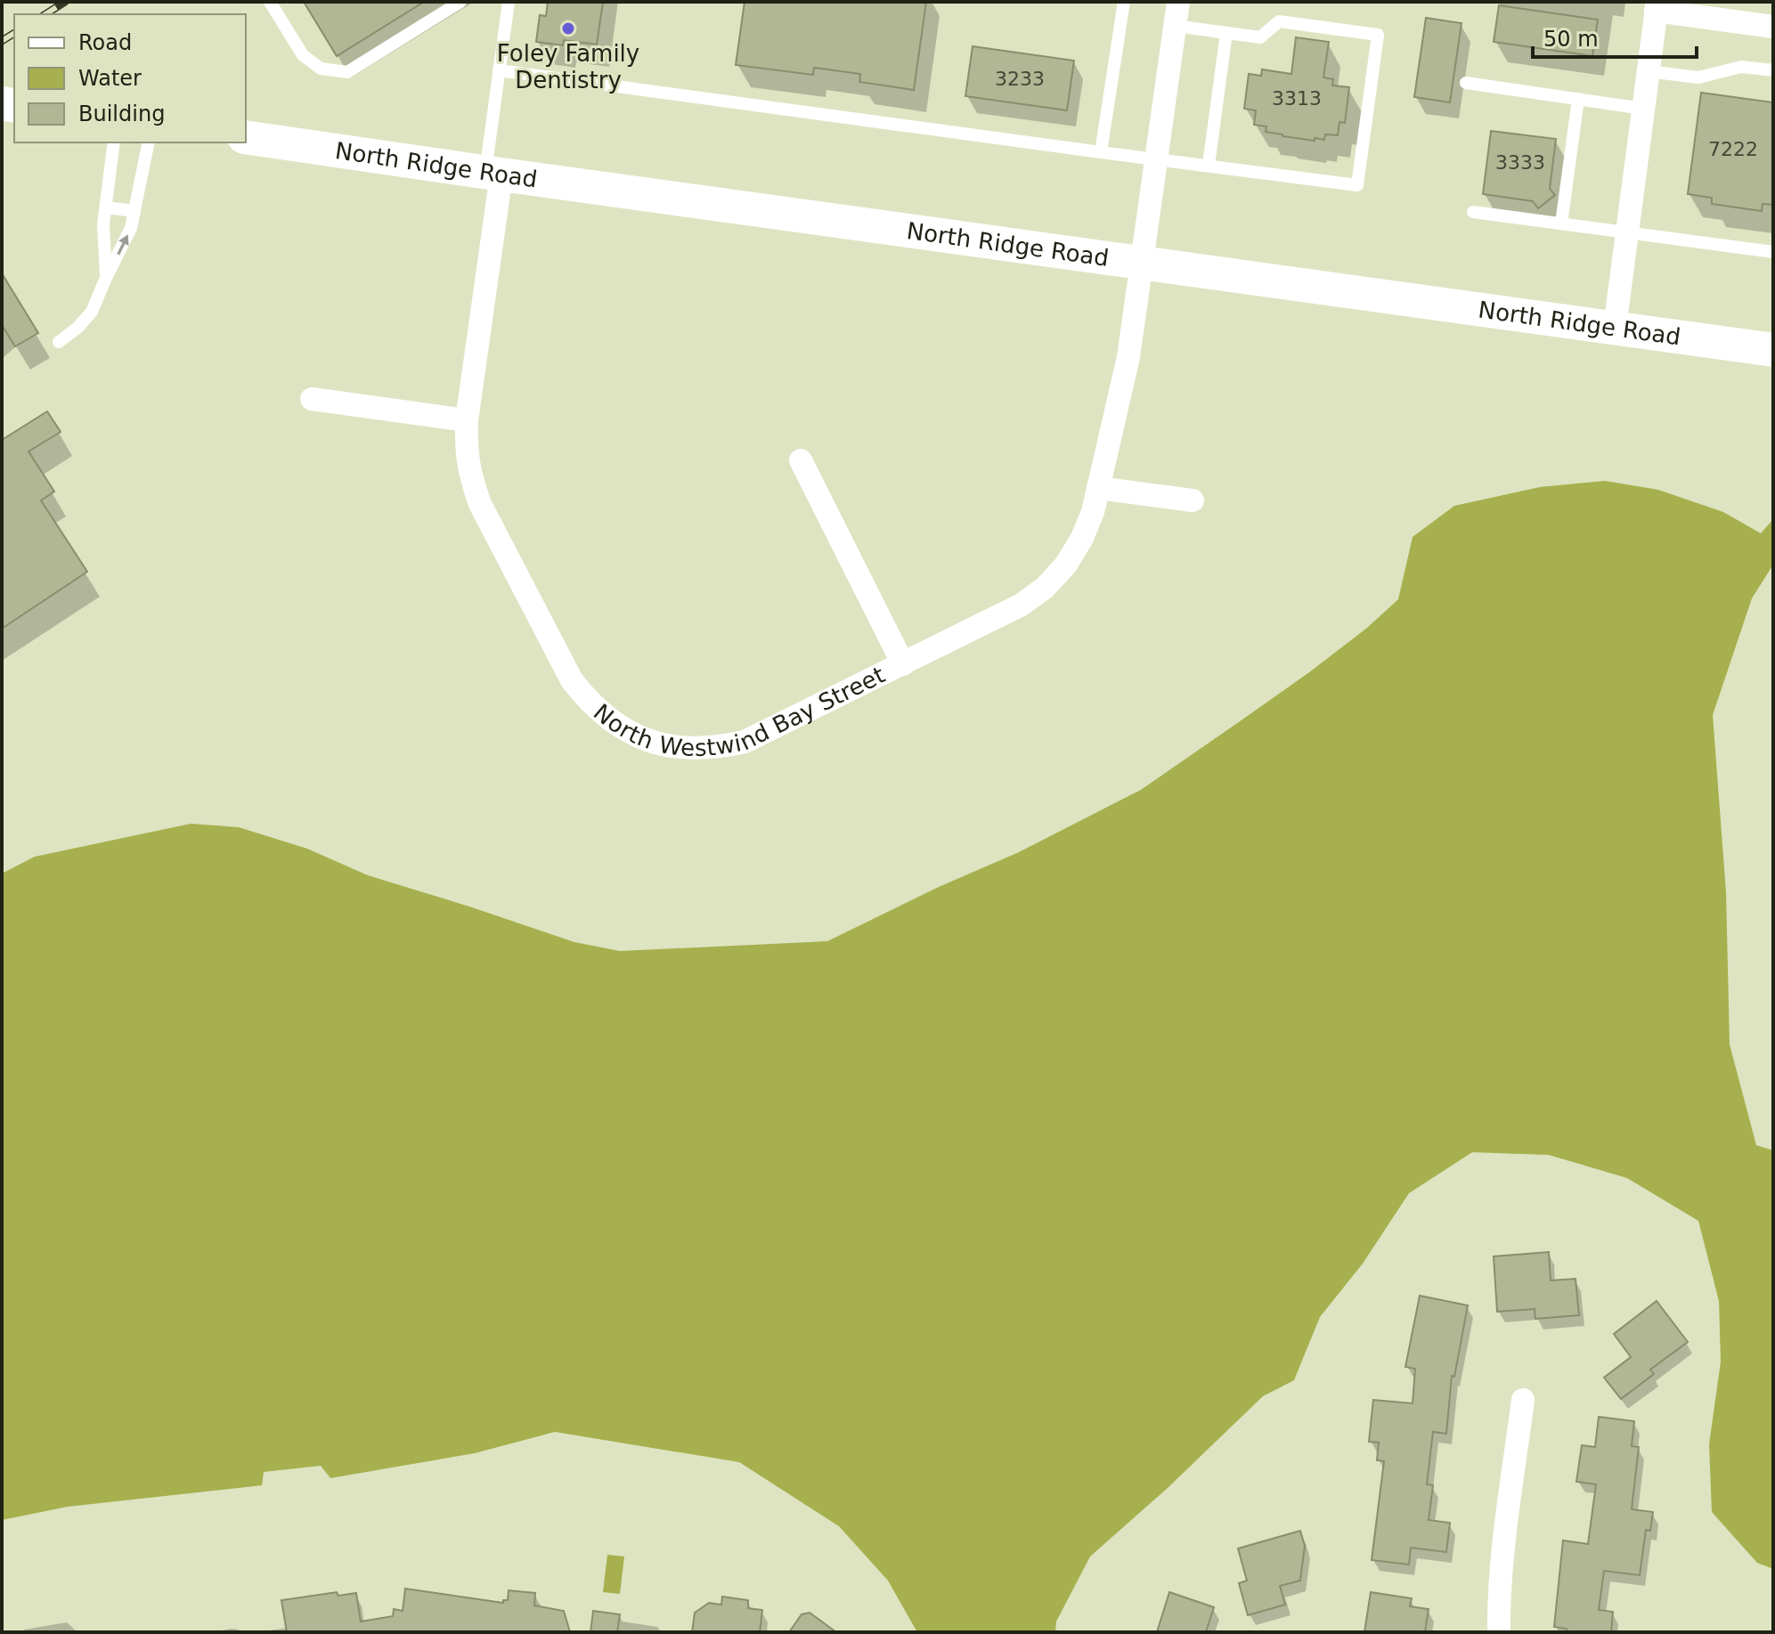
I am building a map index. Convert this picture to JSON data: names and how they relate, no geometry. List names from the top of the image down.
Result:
{
  "streets": {
    "main road": ["North Ridge Road"],
    "street": ["North Westwind Bay Street"]
  },
  "crossings": [
    ["North Ridge Road", "North Westwind Bay Street"]
  ],
  "places": ["Foley Family Dentistry"],
  "house_numbers": [
    "3233",
    "3313",
    "7222",
    "3333"
  ],
  "legend": ["Road", "Water", "Building"],
  "scale_bar": "50 m"
}
